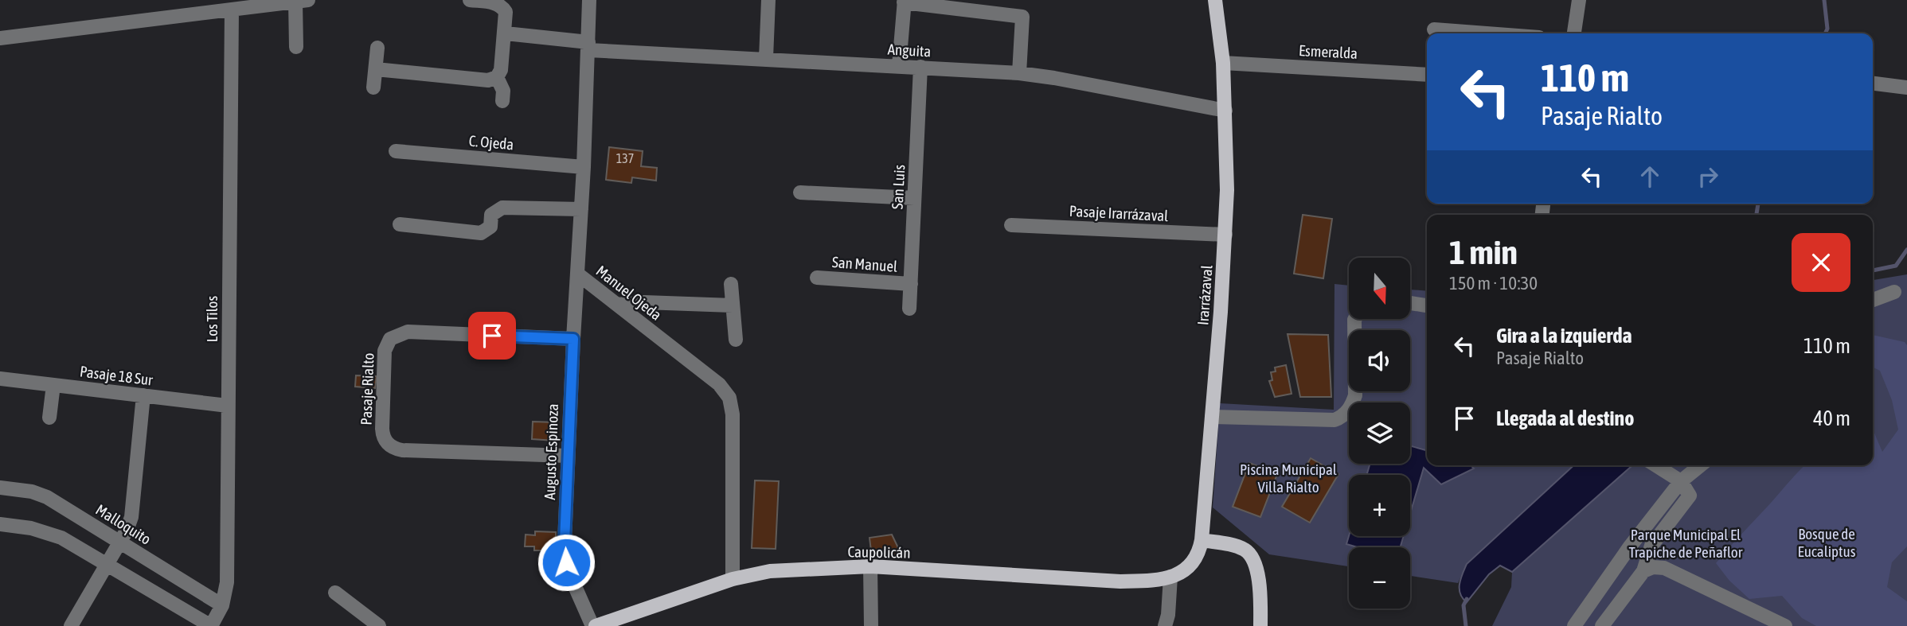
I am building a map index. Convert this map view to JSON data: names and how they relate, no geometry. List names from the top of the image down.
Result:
{
  "streets": {
    "main road": ["Irarrázaval", "Caupolicán"],
    "street": [
      "Anguita",
      "Esmeralda",
      "C. Ojeda",
      "San Luis",
      "Pasaje Irarrázaval",
      "San Manuel",
      "Manuel Ojeda",
      "Los Tilos",
      "Pasaje 18 Sur",
      "Pasaje Rialto",
      "Augusto Espinoza",
      "Malloquito"
    ]
  },
  "crossings": [
    ["Anguita", "San Luis"],
    ["Anguita", "Manuel Ojeda"],
    ["Anguita", "Irarrázaval"],
    ["Esmeralda", "Irarrázaval"],
    ["C. Ojeda", "Manuel Ojeda"],
    ["San Luis", "San Manuel"],
    ["Pasaje Irarrázaval", "Irarrázaval"],
    ["Manuel Ojeda", "Augusto Espinoza"],
    ["Manuel Ojeda", "Caupolicán"],
    ["Irarrázaval", "Caupolicán"],
    ["Los Tilos", "Pasaje 18 Sur"],
    ["Los Tilos", "Malloquito"],
    ["Pasaje Rialto", "Augusto Espinoza"],
    ["Augusto Espinoza", "Caupolicán"]
  ],
  "parks": ["Piscina Municipal Villa Rialto", "Bosque de Eucaliptus", "Parque Municipal El Trapiche de Peñaflor"],
  "house_numbers": ["137"],
  "north": "bottom",
  "page": {
    "turn": ["110 m", "Pasaje Rialto"],
    "heading": ["1 min", "150 m · 10:30"],
    "map_buttons": ["+", "−"],
    "list": [
      {
        "name": "Gira a la izquierda",
        "note": "Pasaje Rialto",
        "value": "110 m"
      },
      {
        "name": "Llegada al destino",
        "value": "40 m"
      }
    ]
  }
}
